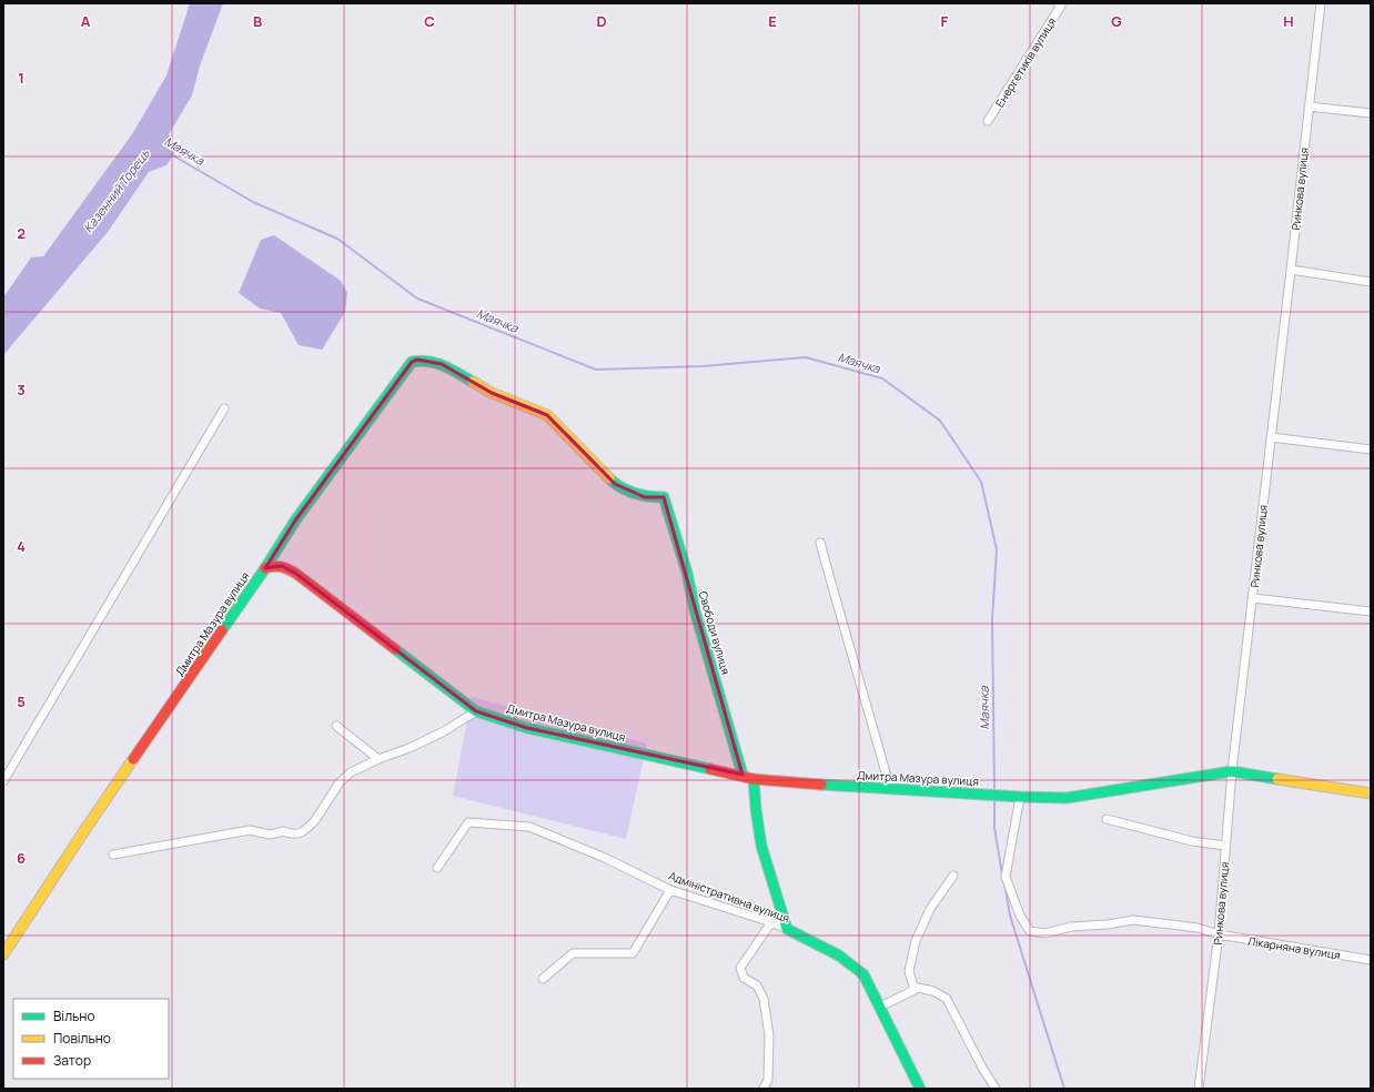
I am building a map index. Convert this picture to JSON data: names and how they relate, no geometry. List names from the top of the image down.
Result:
{
  "streets": {
    "street": [
      "Енергетиків вулиця",
      "Ринкова вулиця",
      "Дмитра Мазура вулиця",
      "Свободи вулиця",
      "Адміністративна вулиця",
      "Лікарняна вулиця"
    ]
  },
  "crossings": [
    ["Ринкова вулиця", "Дмитра Мазура вулиця"],
    ["Ринкова вулиця", "Лікарняна вулиця"],
    ["Дмитра Мазура вулиця", "Свободи вулиця"],
    ["Дмитра Мазура вулиця", "Лікарняна вулиця"]
  ],
  "water": ["Маячка", "Казенний Торець"],
  "legend": ["Вільно", "Повільно", "Затор"],
  "grid": {
    "columns": [
      "A",
      "B",
      "C",
      "D",
      "E",
      "F",
      "G",
      "H"
    ],
    "rows": [
      "1",
      "2",
      "3",
      "4",
      "5",
      "6"
    ]
  }
}
